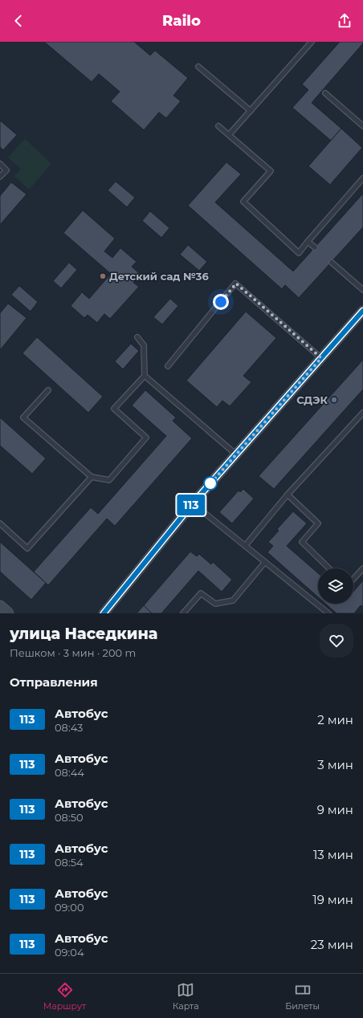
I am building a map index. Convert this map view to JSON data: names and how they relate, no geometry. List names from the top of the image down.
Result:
{
  "places": ["Детский сад №36", "СДЭК"],
  "lines": ["bus line 113"],
  "page": {
    "header": "Railo",
    "on_map": "113",
    "heading": [
      ["улица Наседкина", "Пешком · 3 мин · 200 m"],
      "Отправления"
    ],
    "list": [
      {
        "mark": "113",
        "name": "Автобус",
        "note": "08:43",
        "value": "2 мин"
      },
      {
        "mark": "113",
        "name": "Автобус",
        "note": "08:44",
        "value": "3 мин"
      },
      {
        "mark": "113",
        "name": "Автобус",
        "note": "08:50",
        "value": "9 мин"
      },
      {
        "mark": "113",
        "name": "Автобус",
        "note": "08:54",
        "value": "13 мин"
      },
      {
        "mark": "113",
        "name": "Автобус",
        "note": "09:00",
        "value": "19 мин"
      },
      {
        "mark": "113",
        "name": "Автобус",
        "note": "09:04",
        "value": "23 мин"
      }
    ],
    "tabs": ["Маршрут", "Карта", "Билеты"]
  }
}
